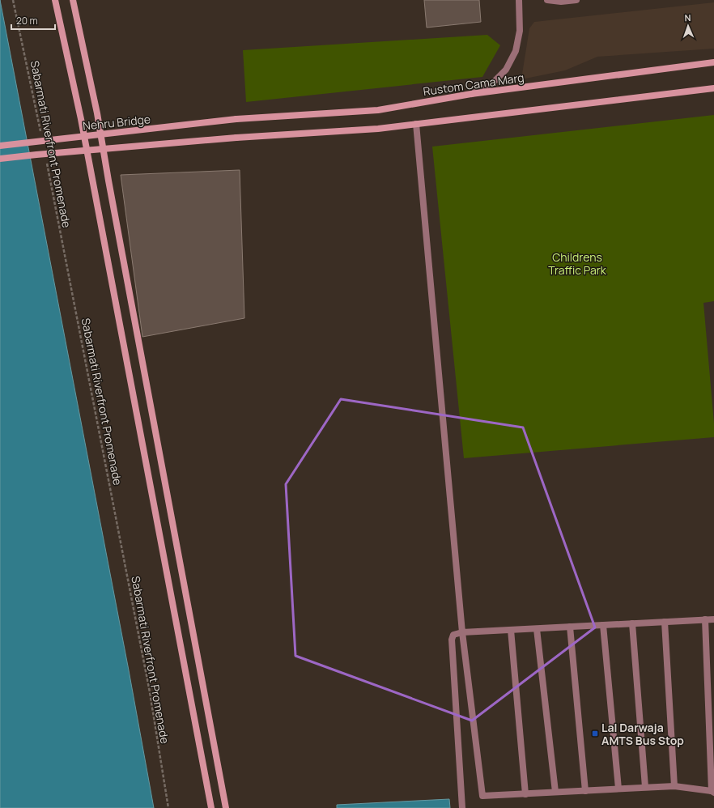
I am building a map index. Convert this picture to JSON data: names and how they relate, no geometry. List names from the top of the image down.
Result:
{
  "streets": {
    "main road": ["Rustom Cama Marg", "Nehru Bridge"],
    "path": ["Sabarmati Riverfront Promenade"]
  },
  "crossings": [
    ["Rustom Cama Marg", "Nehru Bridge"]
  ],
  "parks": ["Childrens Traffic Park"],
  "places": {
    "transit": ["Lal Darwaja AMTS Bus Stop"]
  },
  "scale_bar": "20 m",
  "north": "top"
}
